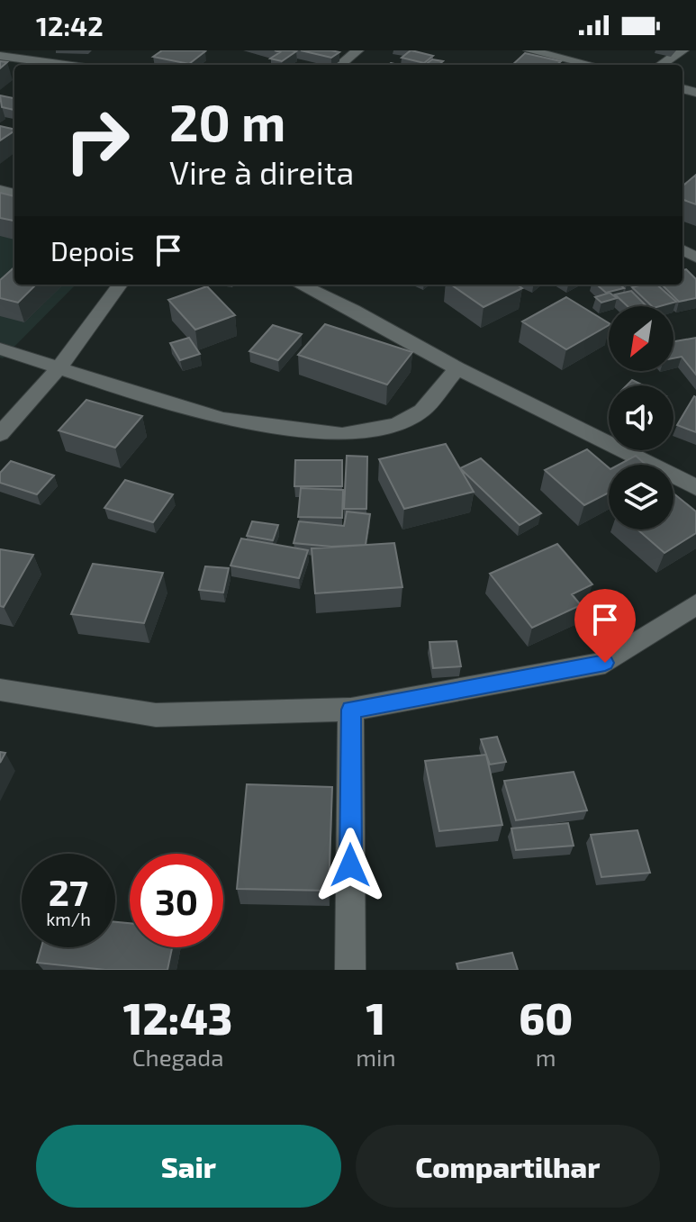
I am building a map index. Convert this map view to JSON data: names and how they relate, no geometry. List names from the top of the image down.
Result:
{
  "north": "bottom left",
  "page": {
    "status": "12:42",
    "turn": ["20 m", "Vire à direita"],
    "then": "Depois",
    "speed": "27 km/h",
    "limit": "30",
    "eta": [
      "12:43",
      "Chegada",
      "1",
      "min",
      "60",
      "m"
    ],
    "buttons": ["Sair", "Compartilhar"]
  }
}
